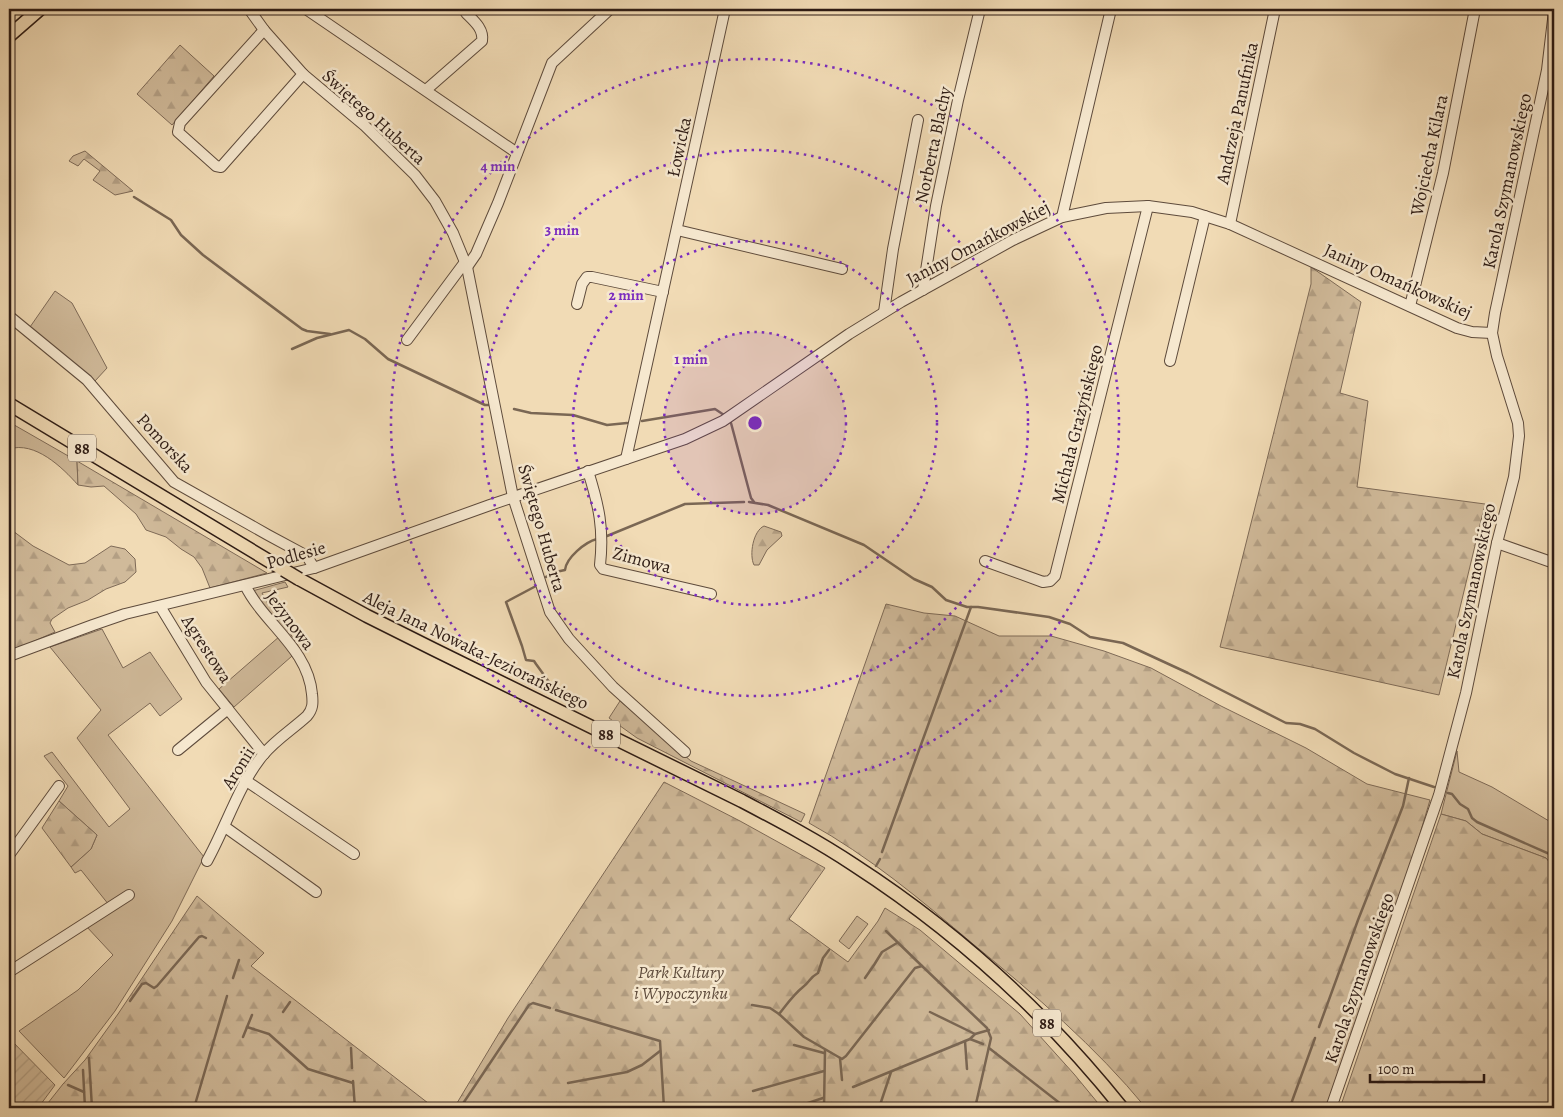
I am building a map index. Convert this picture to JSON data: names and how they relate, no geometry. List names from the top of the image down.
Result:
{
  "streets": {
    "main road": ["88", "Aleja Jana Nowaka-Jeziorańskiego"],
    "street": [
      "Andrzeja Panufnika",
      "Świętego Huberta",
      "Norberta Blachy",
      "Łowicka",
      "Wojciecha Kilara",
      "Karola Szymanowskiego",
      "Janiny Omańkowskiej",
      "Michała Grażyńskiego",
      "Pomorska",
      "Podlesie",
      "Zimowa",
      "Jeżynowa",
      "Agrestowa",
      "Aronii"
    ]
  },
  "crossings": [
    ["Andrzeja Panufnika", "Janiny Omańkowskiej"],
    ["Świętego Huberta", "Podlesie"],
    ["Norberta Blachy", "Janiny Omańkowskiej"],
    ["Łowicka", "Janiny Omańkowskiej"],
    ["Wojciecha Kilara", "Janiny Omańkowskiej"],
    ["Karola Szymanowskiego", "Janiny Omańkowskiej"],
    ["Janiny Omańkowskiej", "Michała Grażyńskiego"],
    ["Janiny Omańkowskiej", "Podlesie"],
    ["Janiny Omańkowskiej", "Zimowa"],
    ["Pomorska", "Podlesie"],
    ["Podlesie", "Zimowa"],
    ["Podlesie", "Jeżynowa"],
    ["Podlesie", "Agrestowa"],
    ["Jeżynowa", "Aronii"],
    ["Agrestowa", "Aronii"]
  ],
  "parks": ["Park Kultury i Wypoczynku"],
  "scale_bar": "100 m",
  "rings": [
    "4 min",
    "3 min",
    "2 min",
    "1 min"
  ]
}
